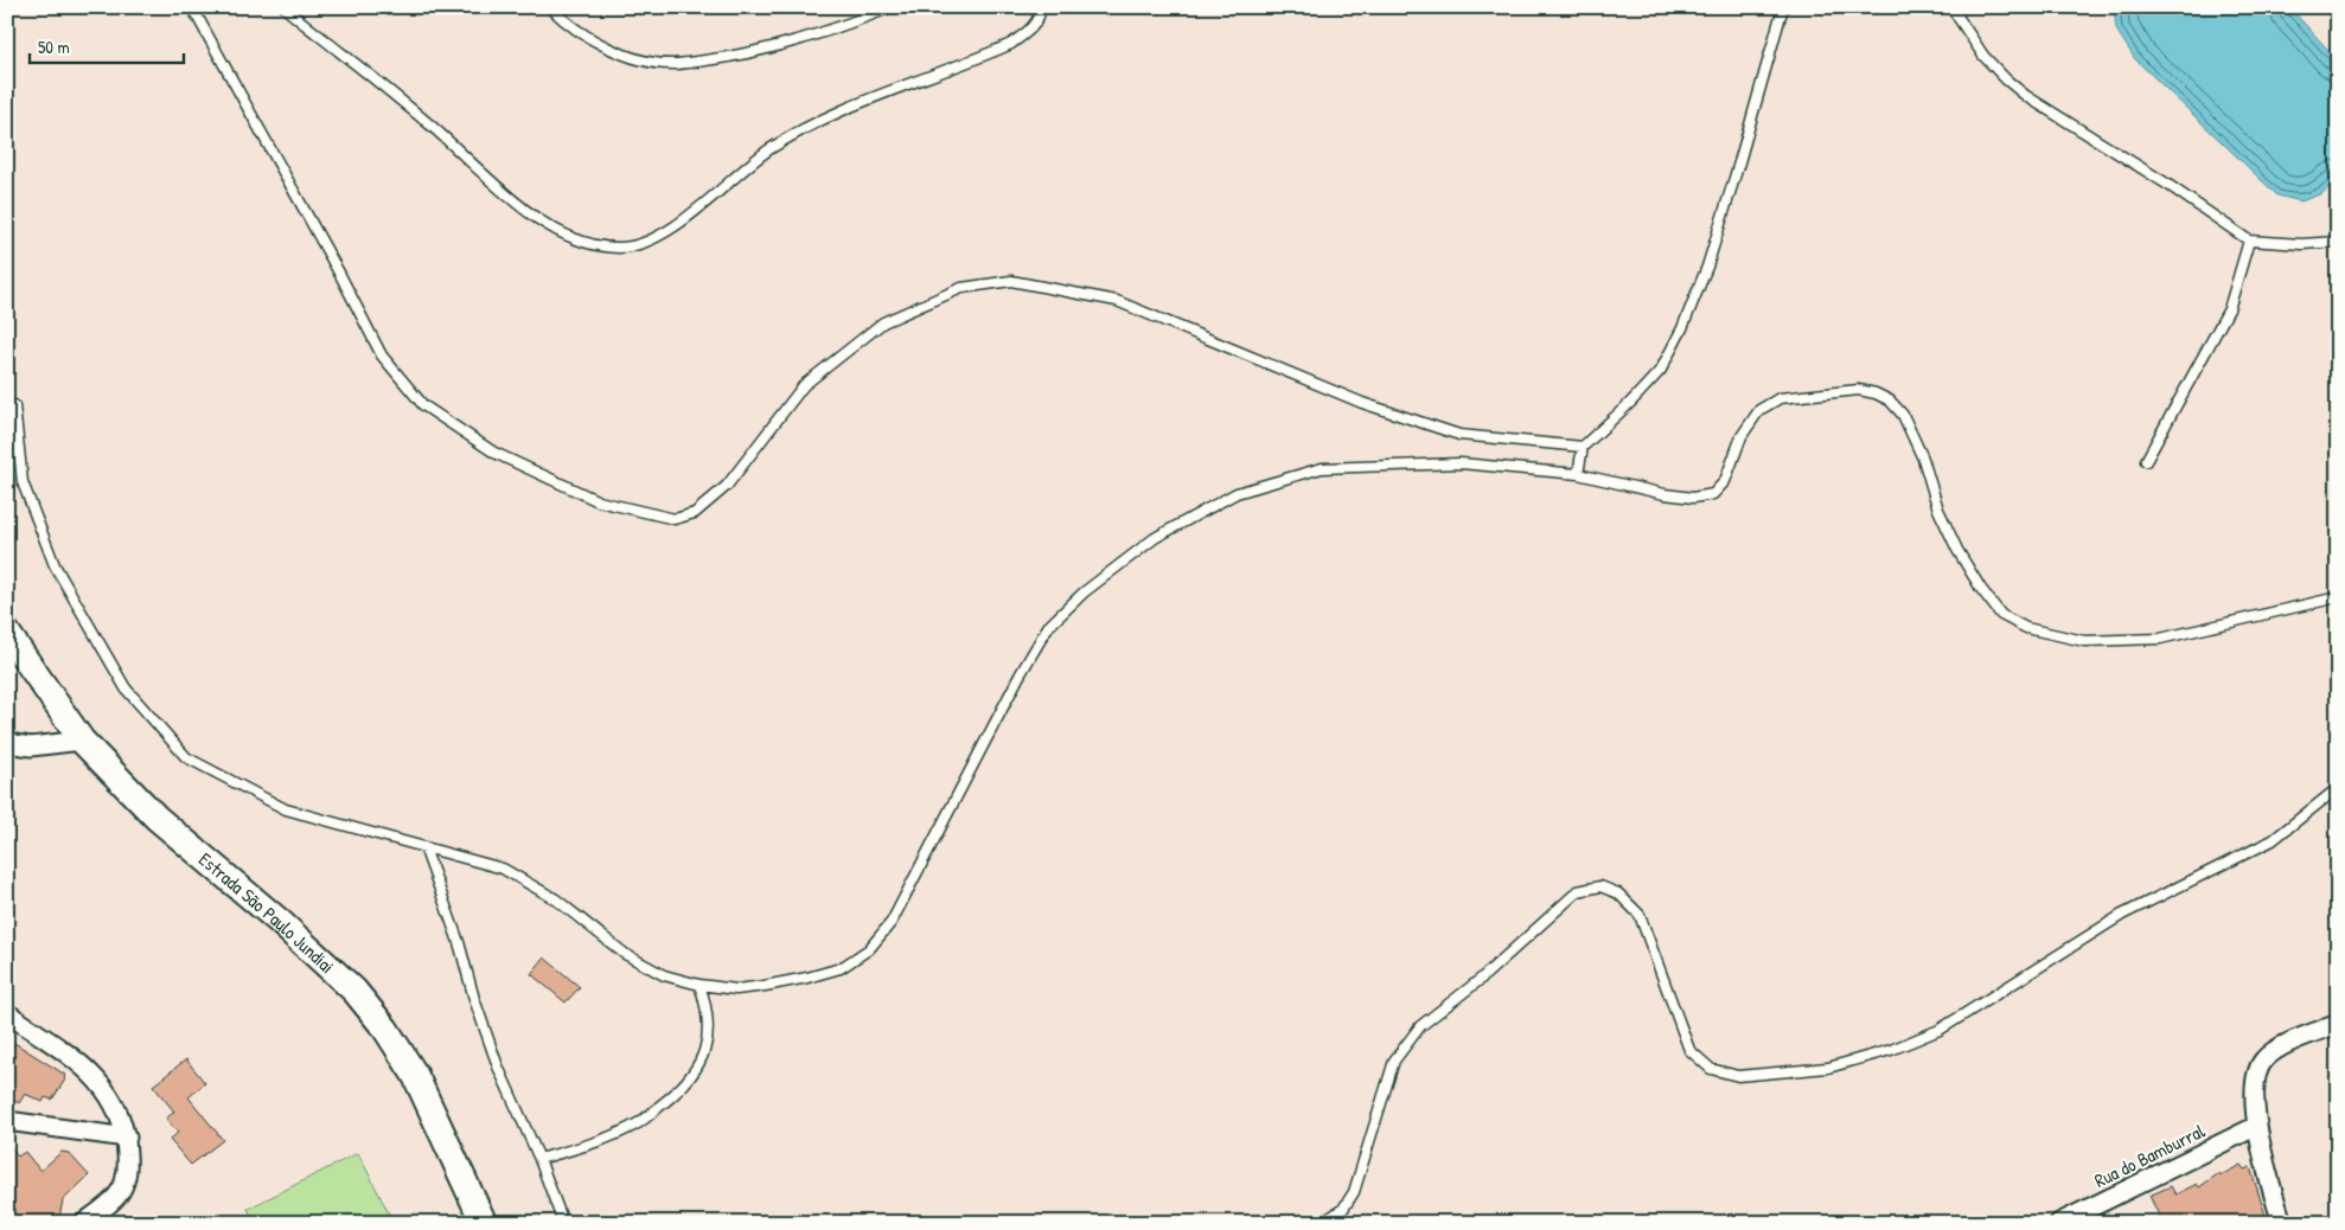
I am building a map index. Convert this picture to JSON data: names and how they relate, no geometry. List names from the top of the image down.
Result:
{
  "streets": {
    "main road": ["Estrada São Paulo Jundiai"],
    "street": ["Rua do Bamburral"]
  },
  "scale_bar": "50 m"
}
